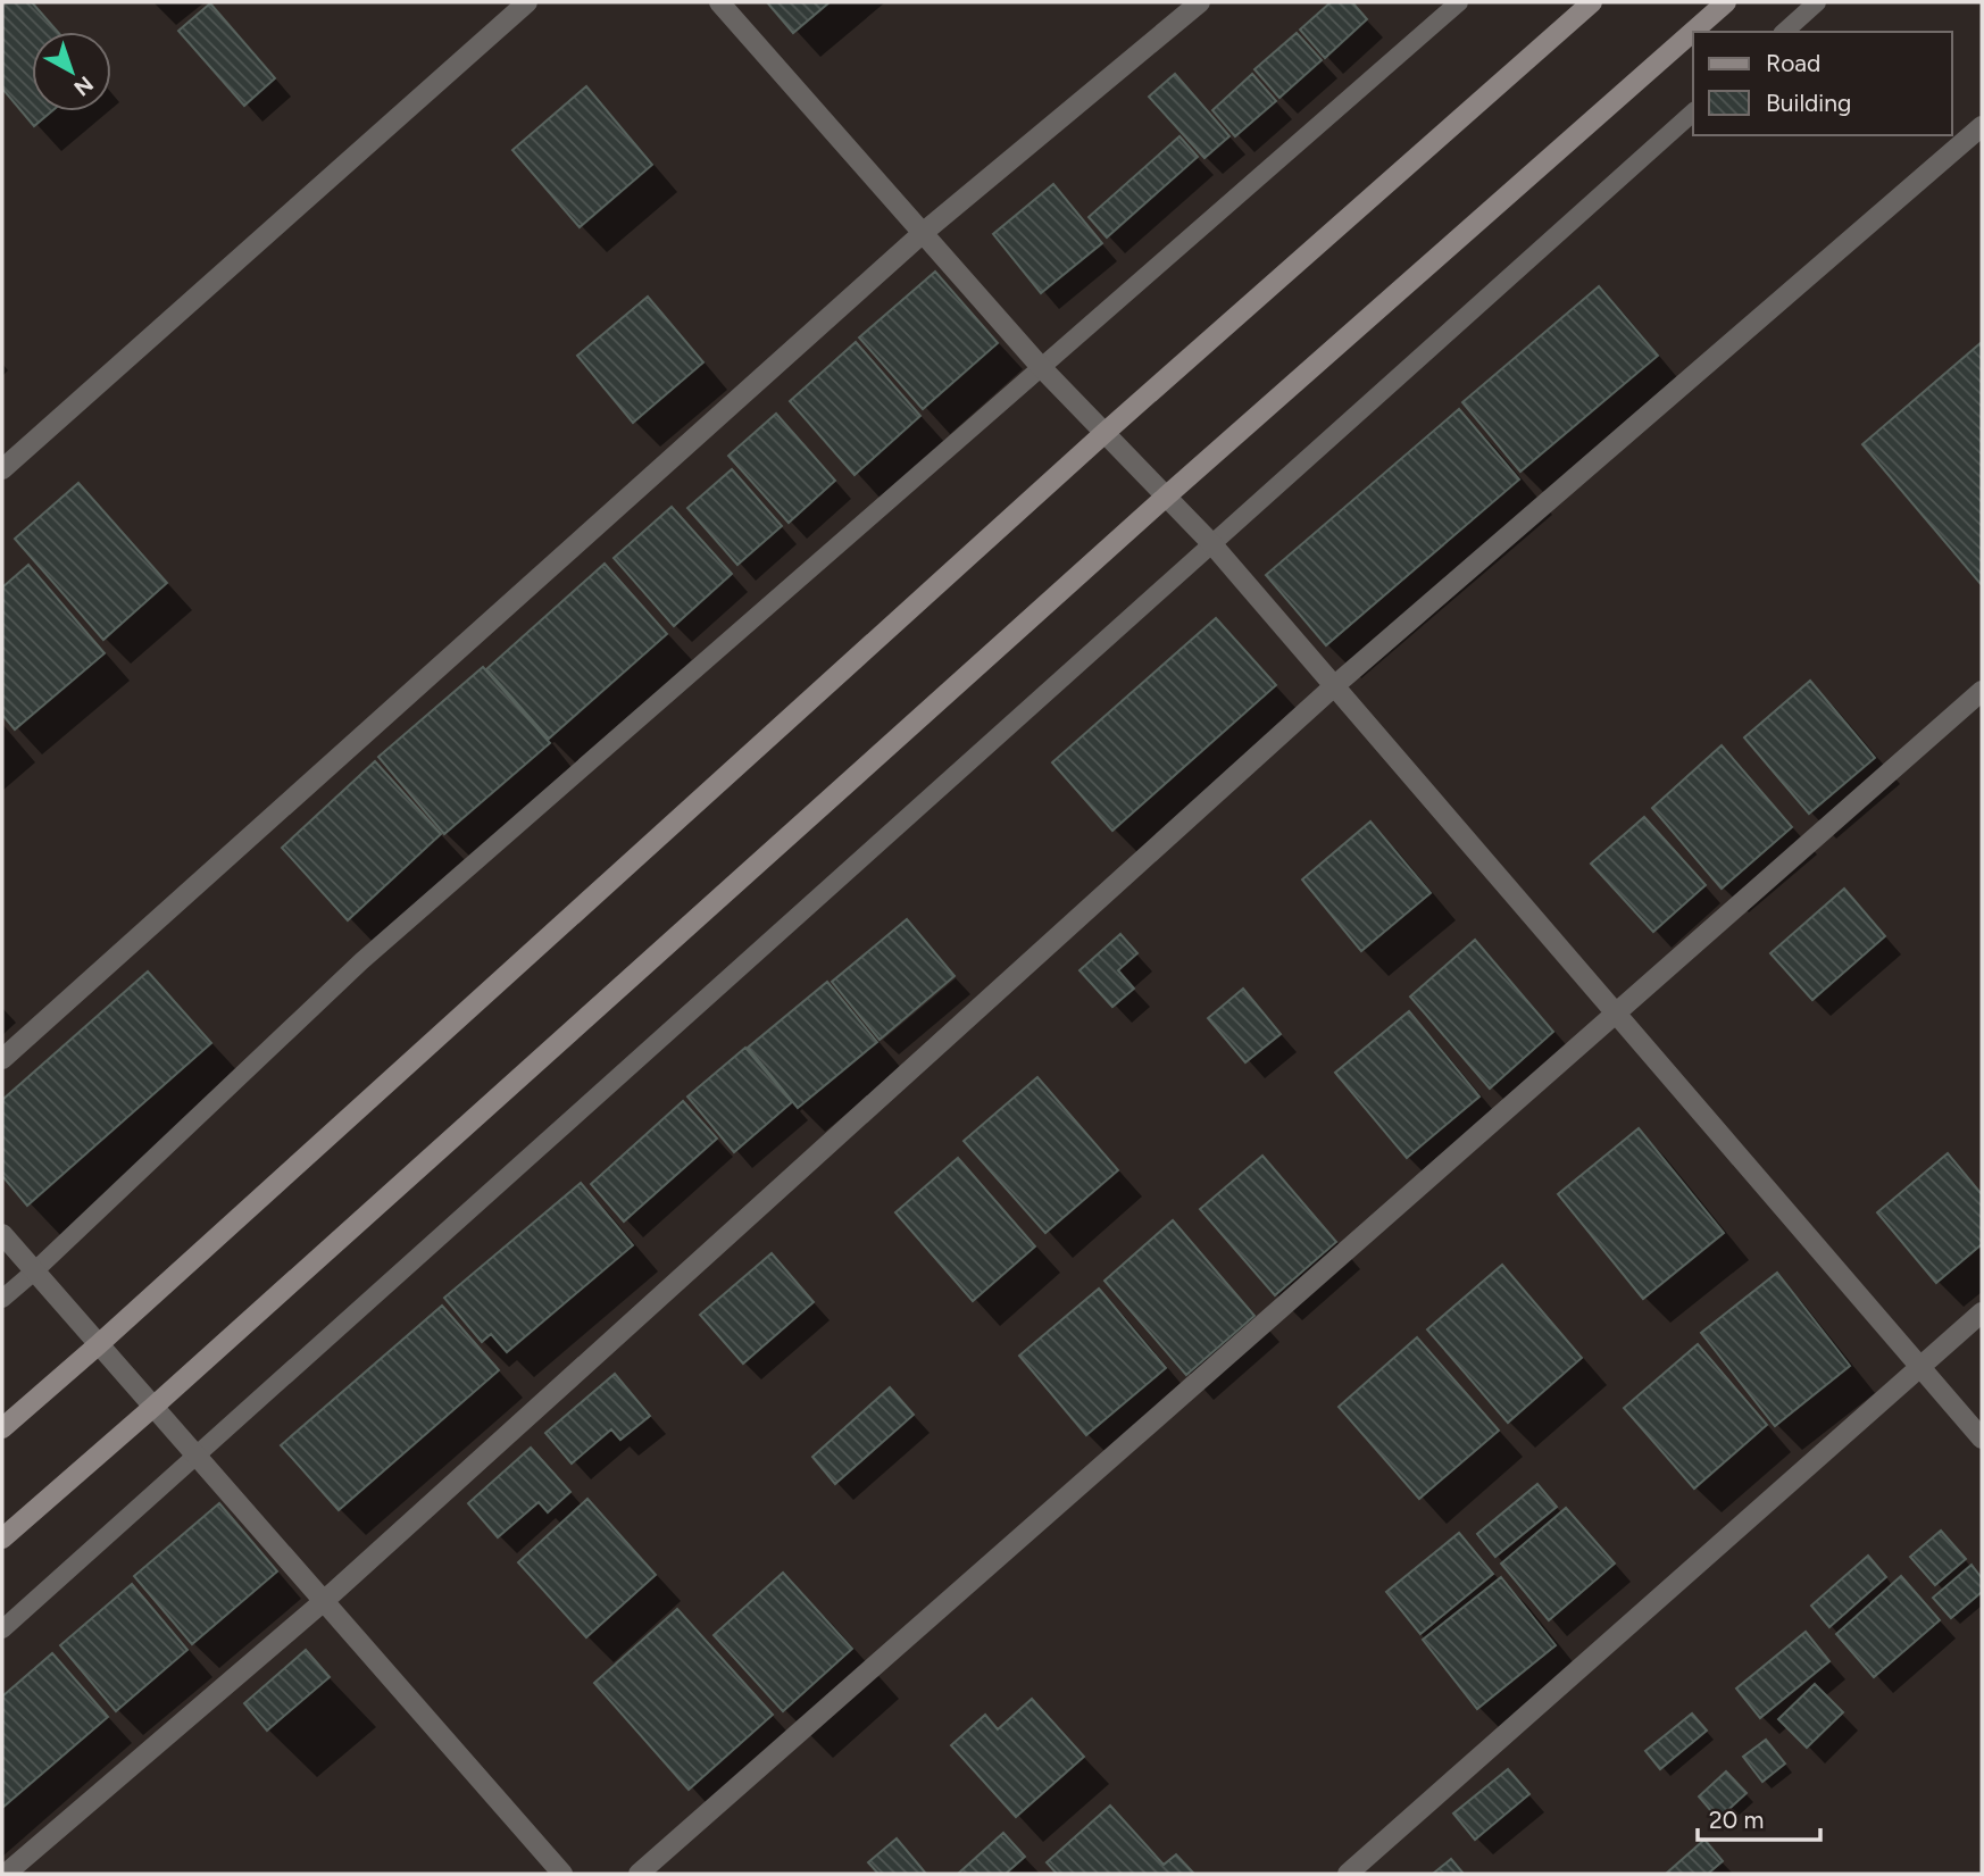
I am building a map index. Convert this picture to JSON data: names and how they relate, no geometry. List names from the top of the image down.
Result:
{
  "legend": ["Road", "Building"],
  "scale_bar": "20 m",
  "north": "bottom right"
}
